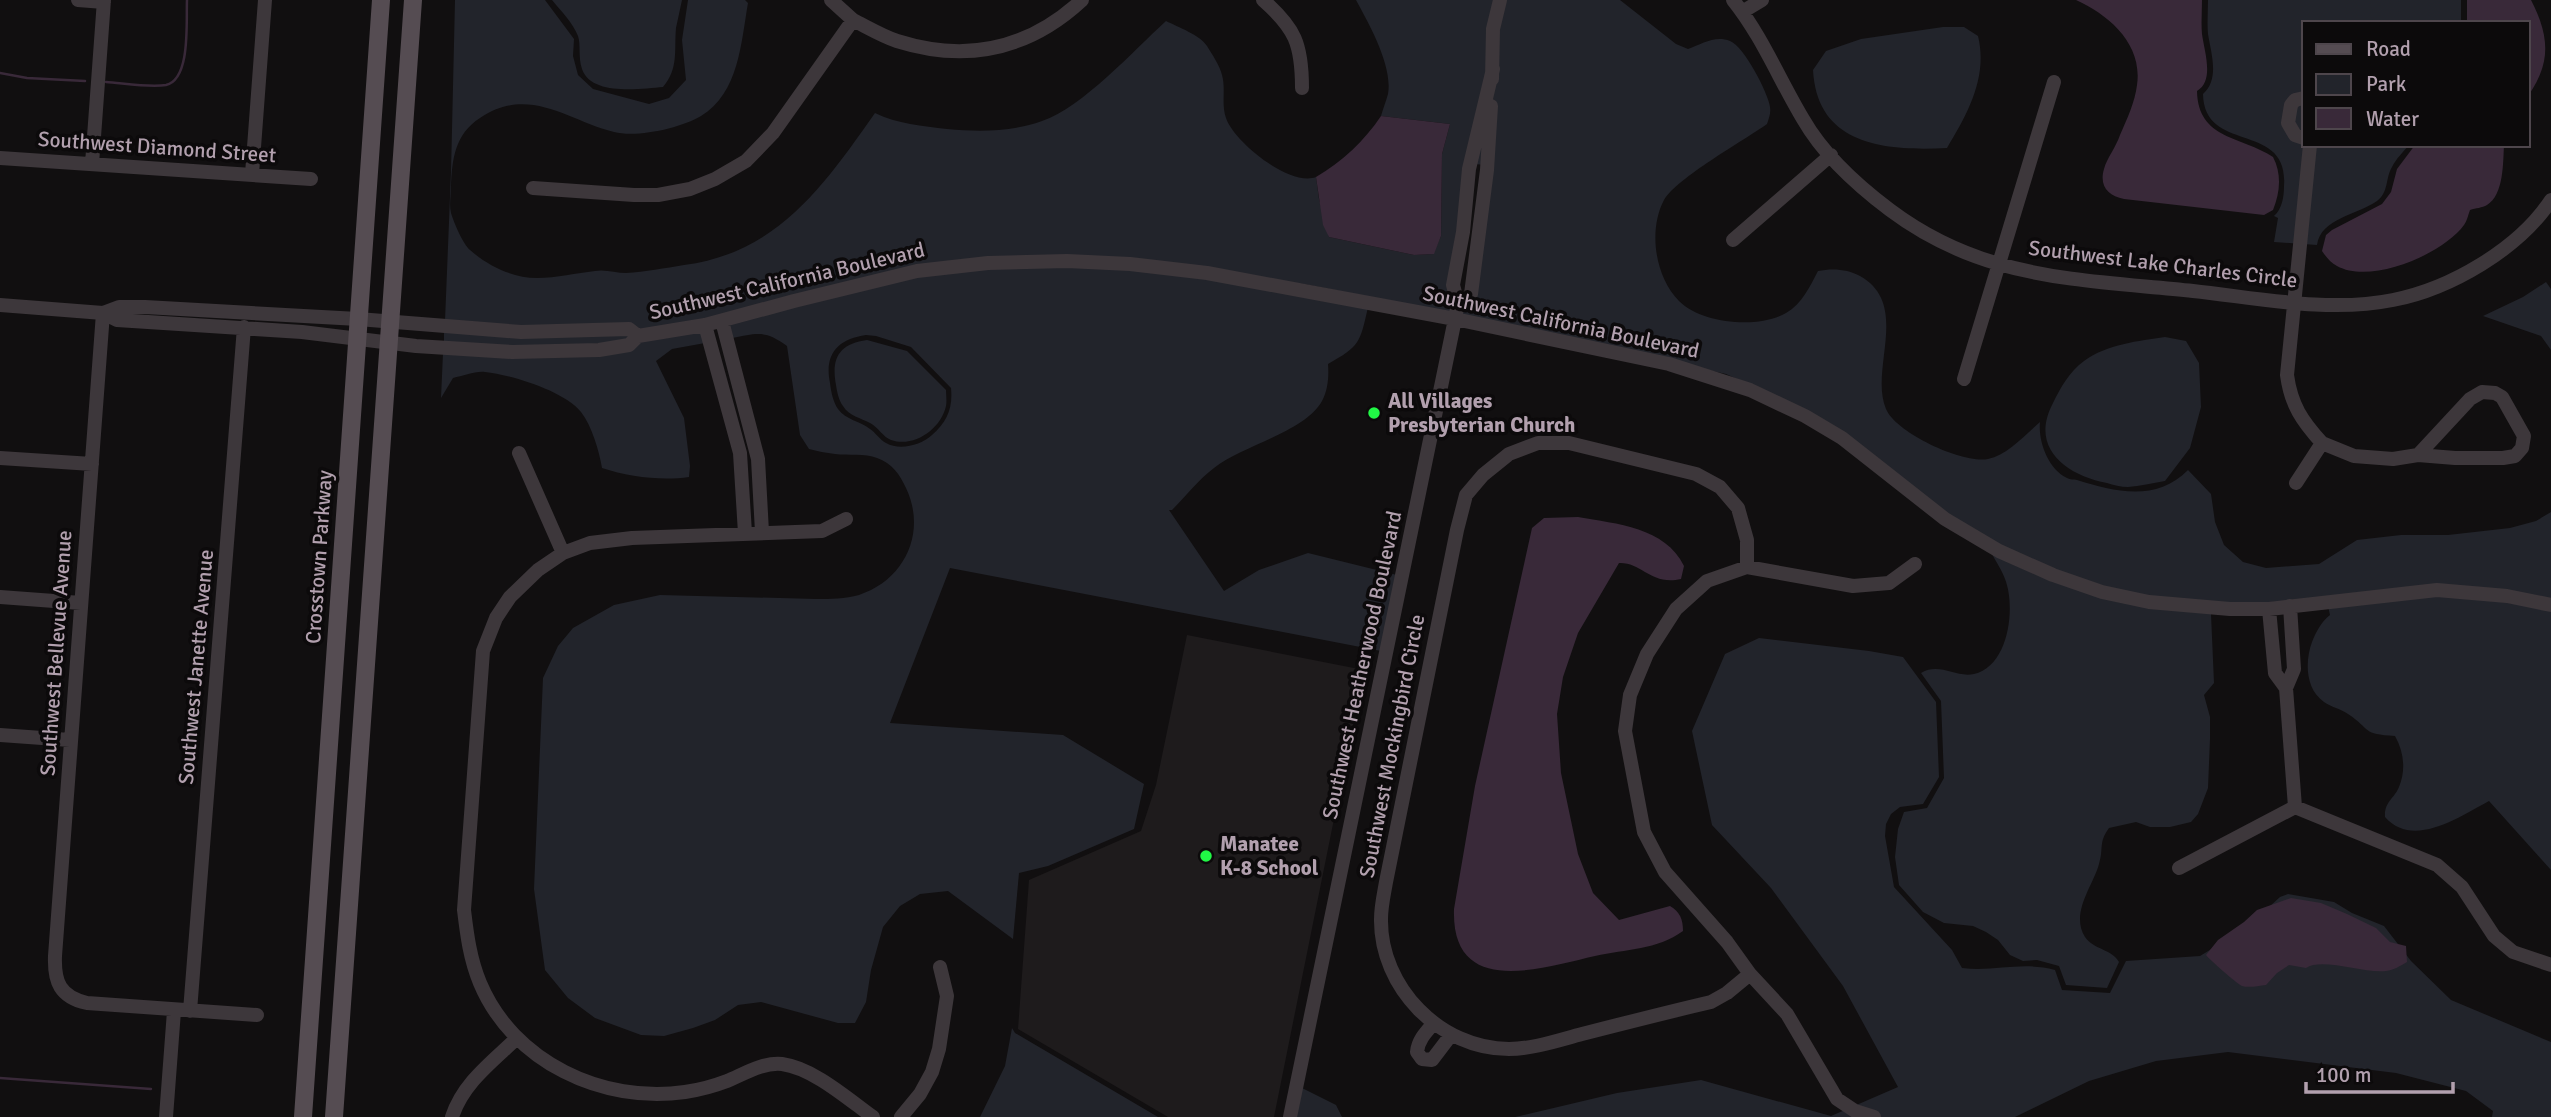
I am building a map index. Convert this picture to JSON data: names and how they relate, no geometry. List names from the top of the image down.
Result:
{
  "streets": {
    "main road": ["Crosstown Parkway"],
    "street": [
      "Southwest Diamond Street",
      "Southwest Lake Charles Circle",
      "Southwest California Boulevard",
      "Southwest Bellevue Avenue",
      "Southwest Heatherwood Boulevard",
      "Southwest Janette Avenue",
      "Southwest Mockingbird Circle"
    ]
  },
  "crossings": [
    ["Southwest California Boulevard", "Crosstown Parkway"],
    ["Southwest California Boulevard", "Southwest Bellevue Avenue"],
    ["Southwest California Boulevard", "Southwest Heatherwood Boulevard"],
    ["Southwest California Boulevard", "Southwest Janette Avenue"]
  ],
  "places": ["All Villages Presbyterian Church", "Manatee K-8 School"],
  "legend": ["Road", "Park", "Water"],
  "scale_bar": "100 m"
}
